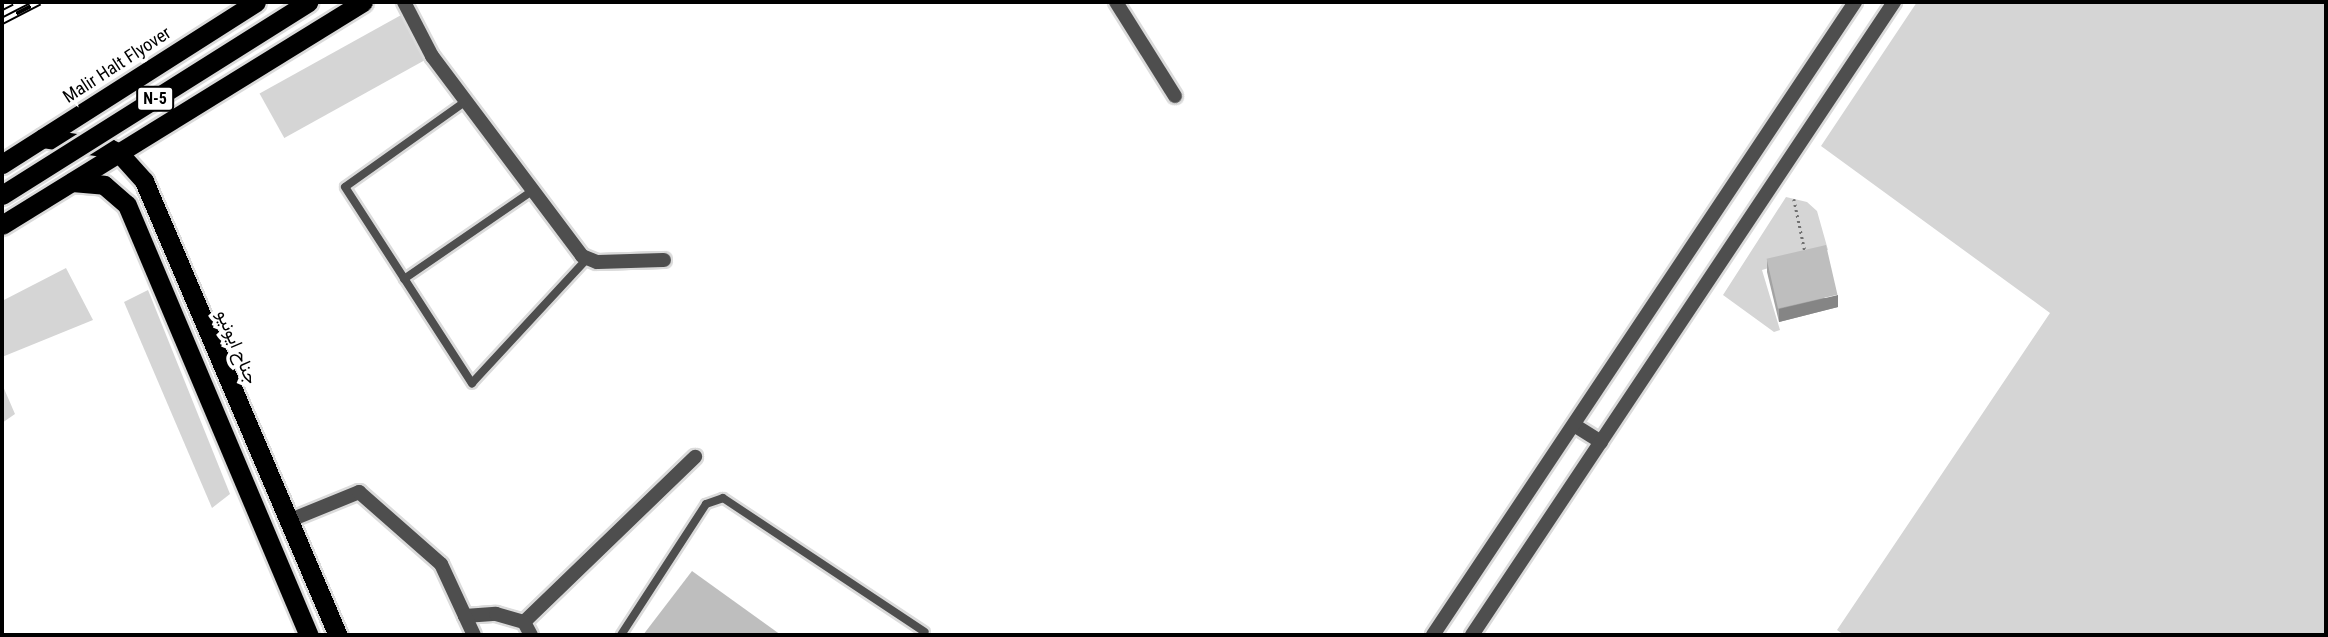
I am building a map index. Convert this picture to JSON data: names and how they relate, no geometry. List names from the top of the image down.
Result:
{
  "streets": {
    "highway": ["Malir Halt Flyover", "N-5", "جناح ایونیو"]
  }
}
